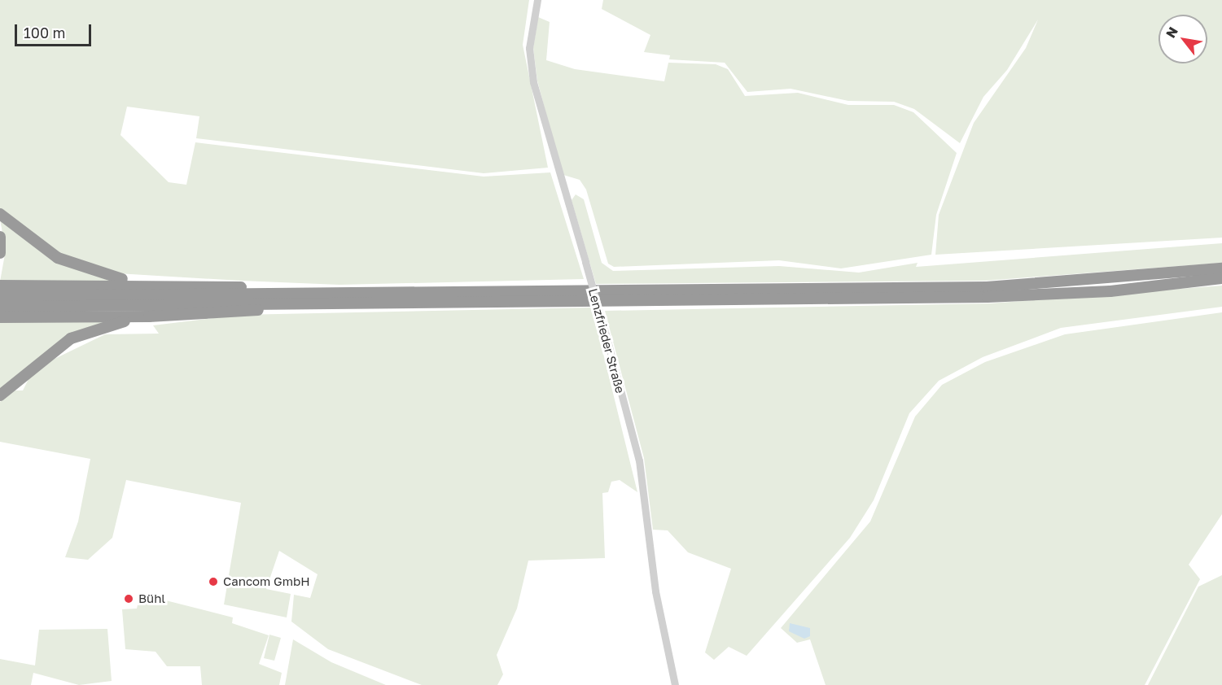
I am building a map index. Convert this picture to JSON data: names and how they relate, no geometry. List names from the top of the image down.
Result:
{
  "streets": {
    "street": ["Lenzfrieder Straße"]
  },
  "places": ["Cancom GmbH", "Bühl"],
  "scale_bar": "100 m",
  "north": "top left"
}
